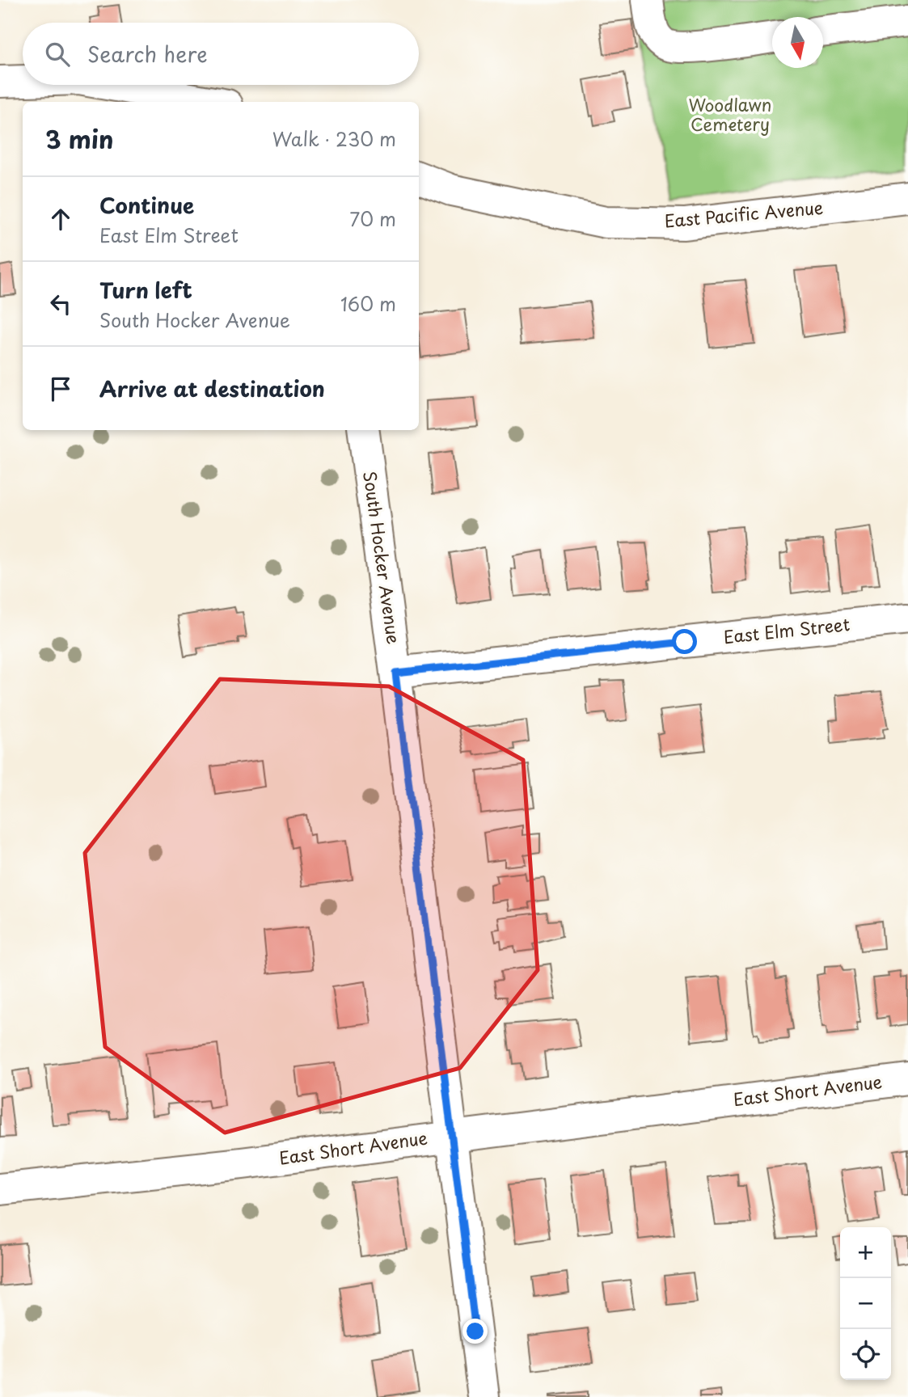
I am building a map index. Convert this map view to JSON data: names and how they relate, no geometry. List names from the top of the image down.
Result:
{
  "streets": {
    "street": [
      "East Pacific Avenue",
      "South Hocker Avenue",
      "East Elm Street",
      "East Short Avenue"
    ]
  },
  "crossings": [
    ["South Hocker Avenue", "East Elm Street"],
    ["South Hocker Avenue", "East Short Avenue"]
  ],
  "parks": ["Woodlawn Cemetery"],
  "north": "bottom",
  "page": {
    "search": "Search here",
    "heading": ["3 min", "Walk · 230 m"],
    "list": [
      ["Continue", "East Elm Street", "70 m"],
      ["Turn left", "South Hocker Avenue", "160 m"],
      "Arrive at destination"
    ],
    "map_buttons": ["+", "−"]
  }
}
